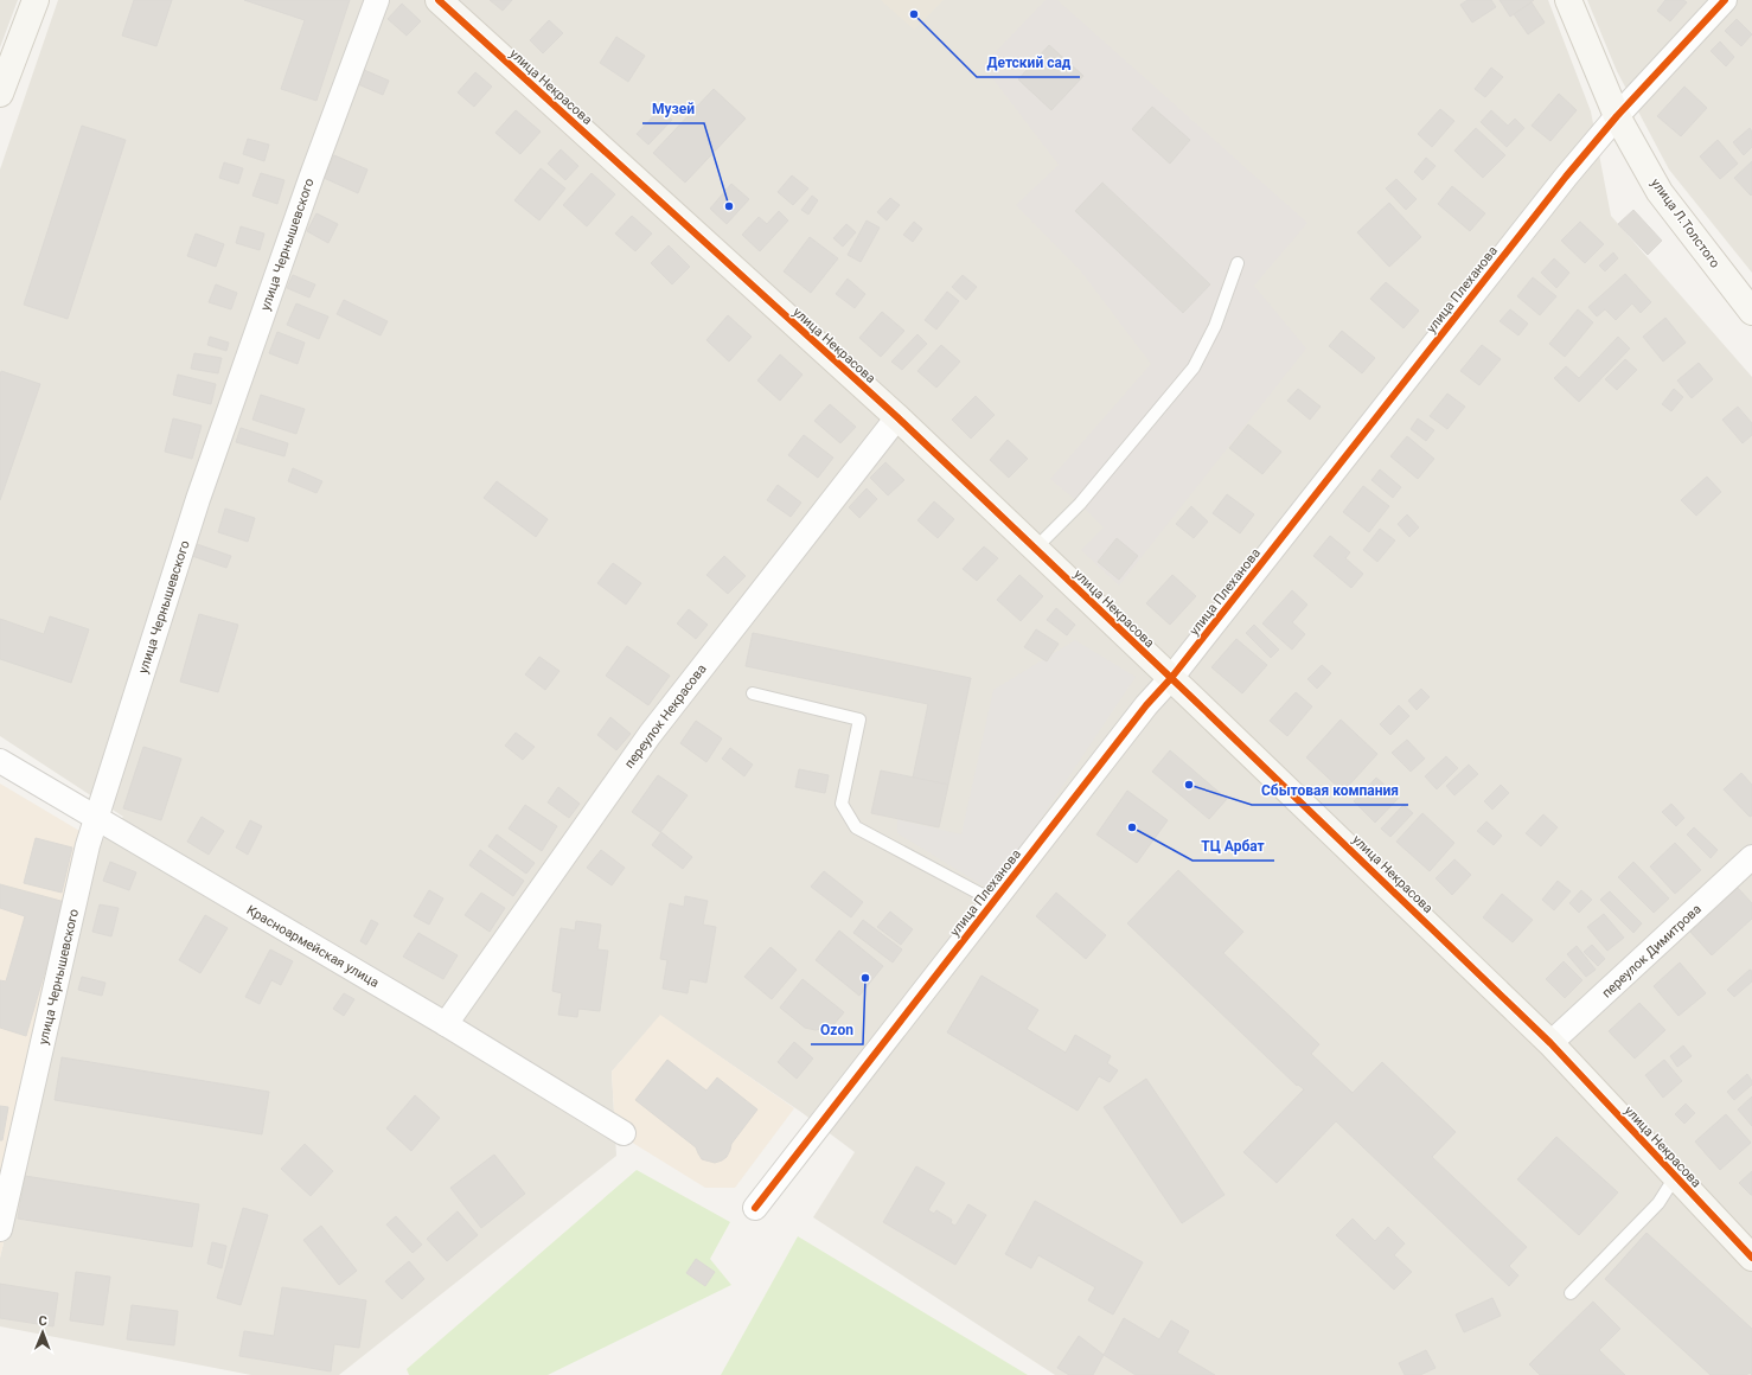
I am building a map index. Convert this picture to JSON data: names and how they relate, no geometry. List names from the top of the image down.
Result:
{
  "streets": {
    "street": [
      "улица Некрасова",
      "улица Л.Толстого",
      "улица Чернышевского",
      "улица Плеханова",
      "переулок Некрасова",
      "Красноармейская улица",
      "переулок Димитрова"
    ]
  },
  "crossings": [
    ["улица Некрасова", "улица Плеханова"],
    ["улица Некрасова", "переулок Некрасова"],
    ["улица Некрасова", "переулок Димитрова"],
    ["улица Л.Толстого", "улица Плеханова"],
    ["улица Чернышевского", "Красноармейская улица"],
    ["переулок Некрасова", "Красноармейская улица"]
  ],
  "places": [
    "Детский сад",
    "Музей",
    "Сбытовая компания",
    "ТЦ Арбат",
    "Ozon"
  ],
  "north": "top"
}
